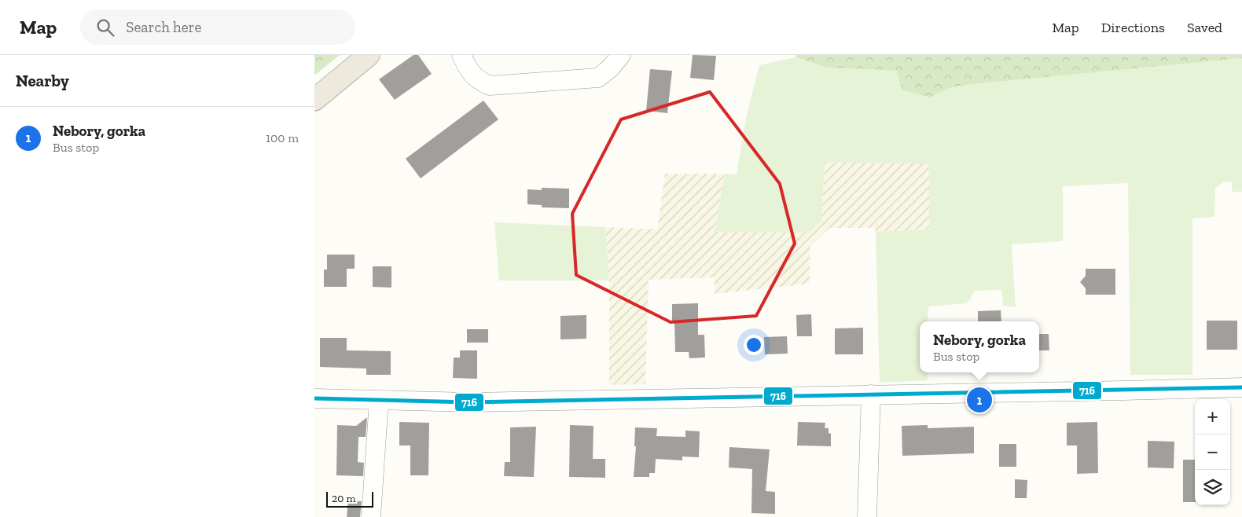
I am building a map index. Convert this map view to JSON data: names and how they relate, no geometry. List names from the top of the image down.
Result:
{
  "lines": ["transit line 716"],
  "scale_bar": "20 m",
  "page": {
    "header": "Map",
    "search": "Search here",
    "nav": ["Map", "Directions", "Saved"],
    "heading": "Nearby",
    "list": [
      {
        "mark": "1",
        "name": "Nebory, gorka",
        "note": "Bus stop",
        "value": "100 m"
      }
    ],
    "popup": ["Nebory, gorka", "Bus stop"],
    "pins": "1",
    "map_buttons": ["+", "−"],
    "scale": "20 m"
  }
}
